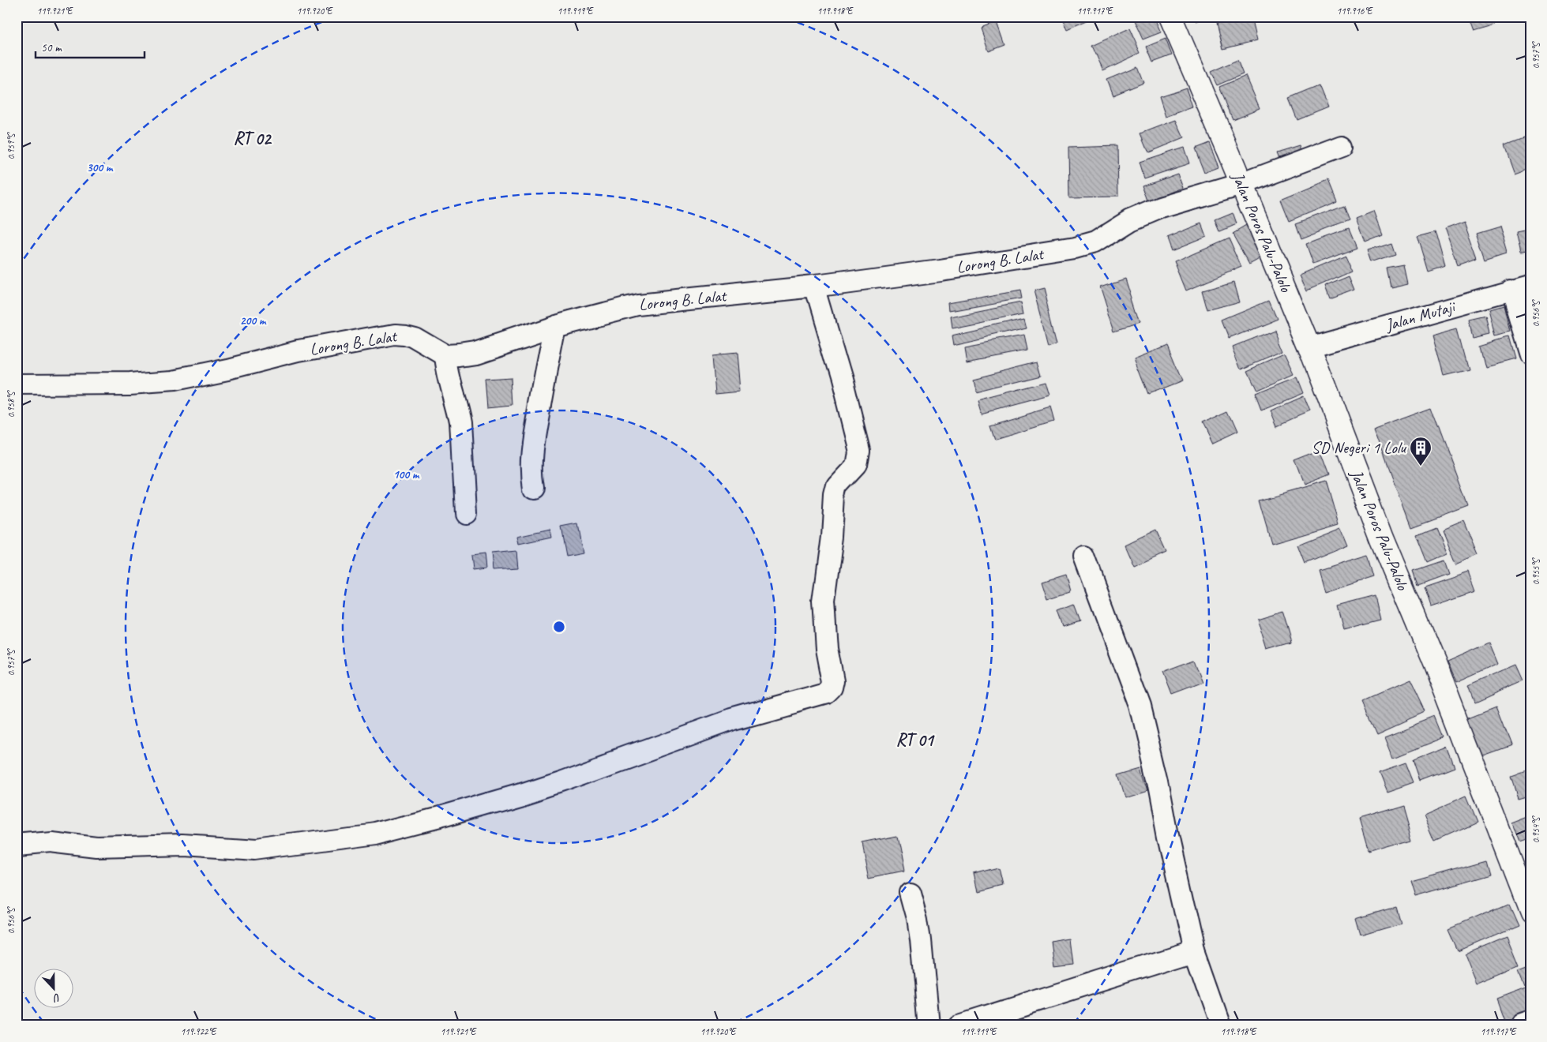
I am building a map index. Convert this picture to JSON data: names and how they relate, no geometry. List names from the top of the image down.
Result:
{
  "streets": {
    "main road": ["Jalan Poros Palu-Palolo"],
    "street": ["Lorong B. Lalat", "Jalan Mutaji"]
  },
  "crossings": [
    ["Jalan Poros Palu-Palolo", "Lorong B. Lalat"],
    ["Jalan Poros Palu-Palolo", "Jalan Mutaji"]
  ],
  "districts": ["RT 02", "RT 01"],
  "places": {
    "building": ["SD Negeri 1 Lolu"]
  },
  "scale_bar": "50 m",
  "north": "bottom",
  "coordinates": [
    "119.921°E",
    "119.920°E",
    "119.919°E",
    "119.918°E",
    "119.917°E",
    "119.916°E",
    "0.957°S",
    "0.959°S",
    "0.956°S",
    "0.958°S",
    "0.955°S",
    "0.954°S",
    "119.922°E"
  ],
  "rings": ["300 m", "200 m", "100 m"]
}
